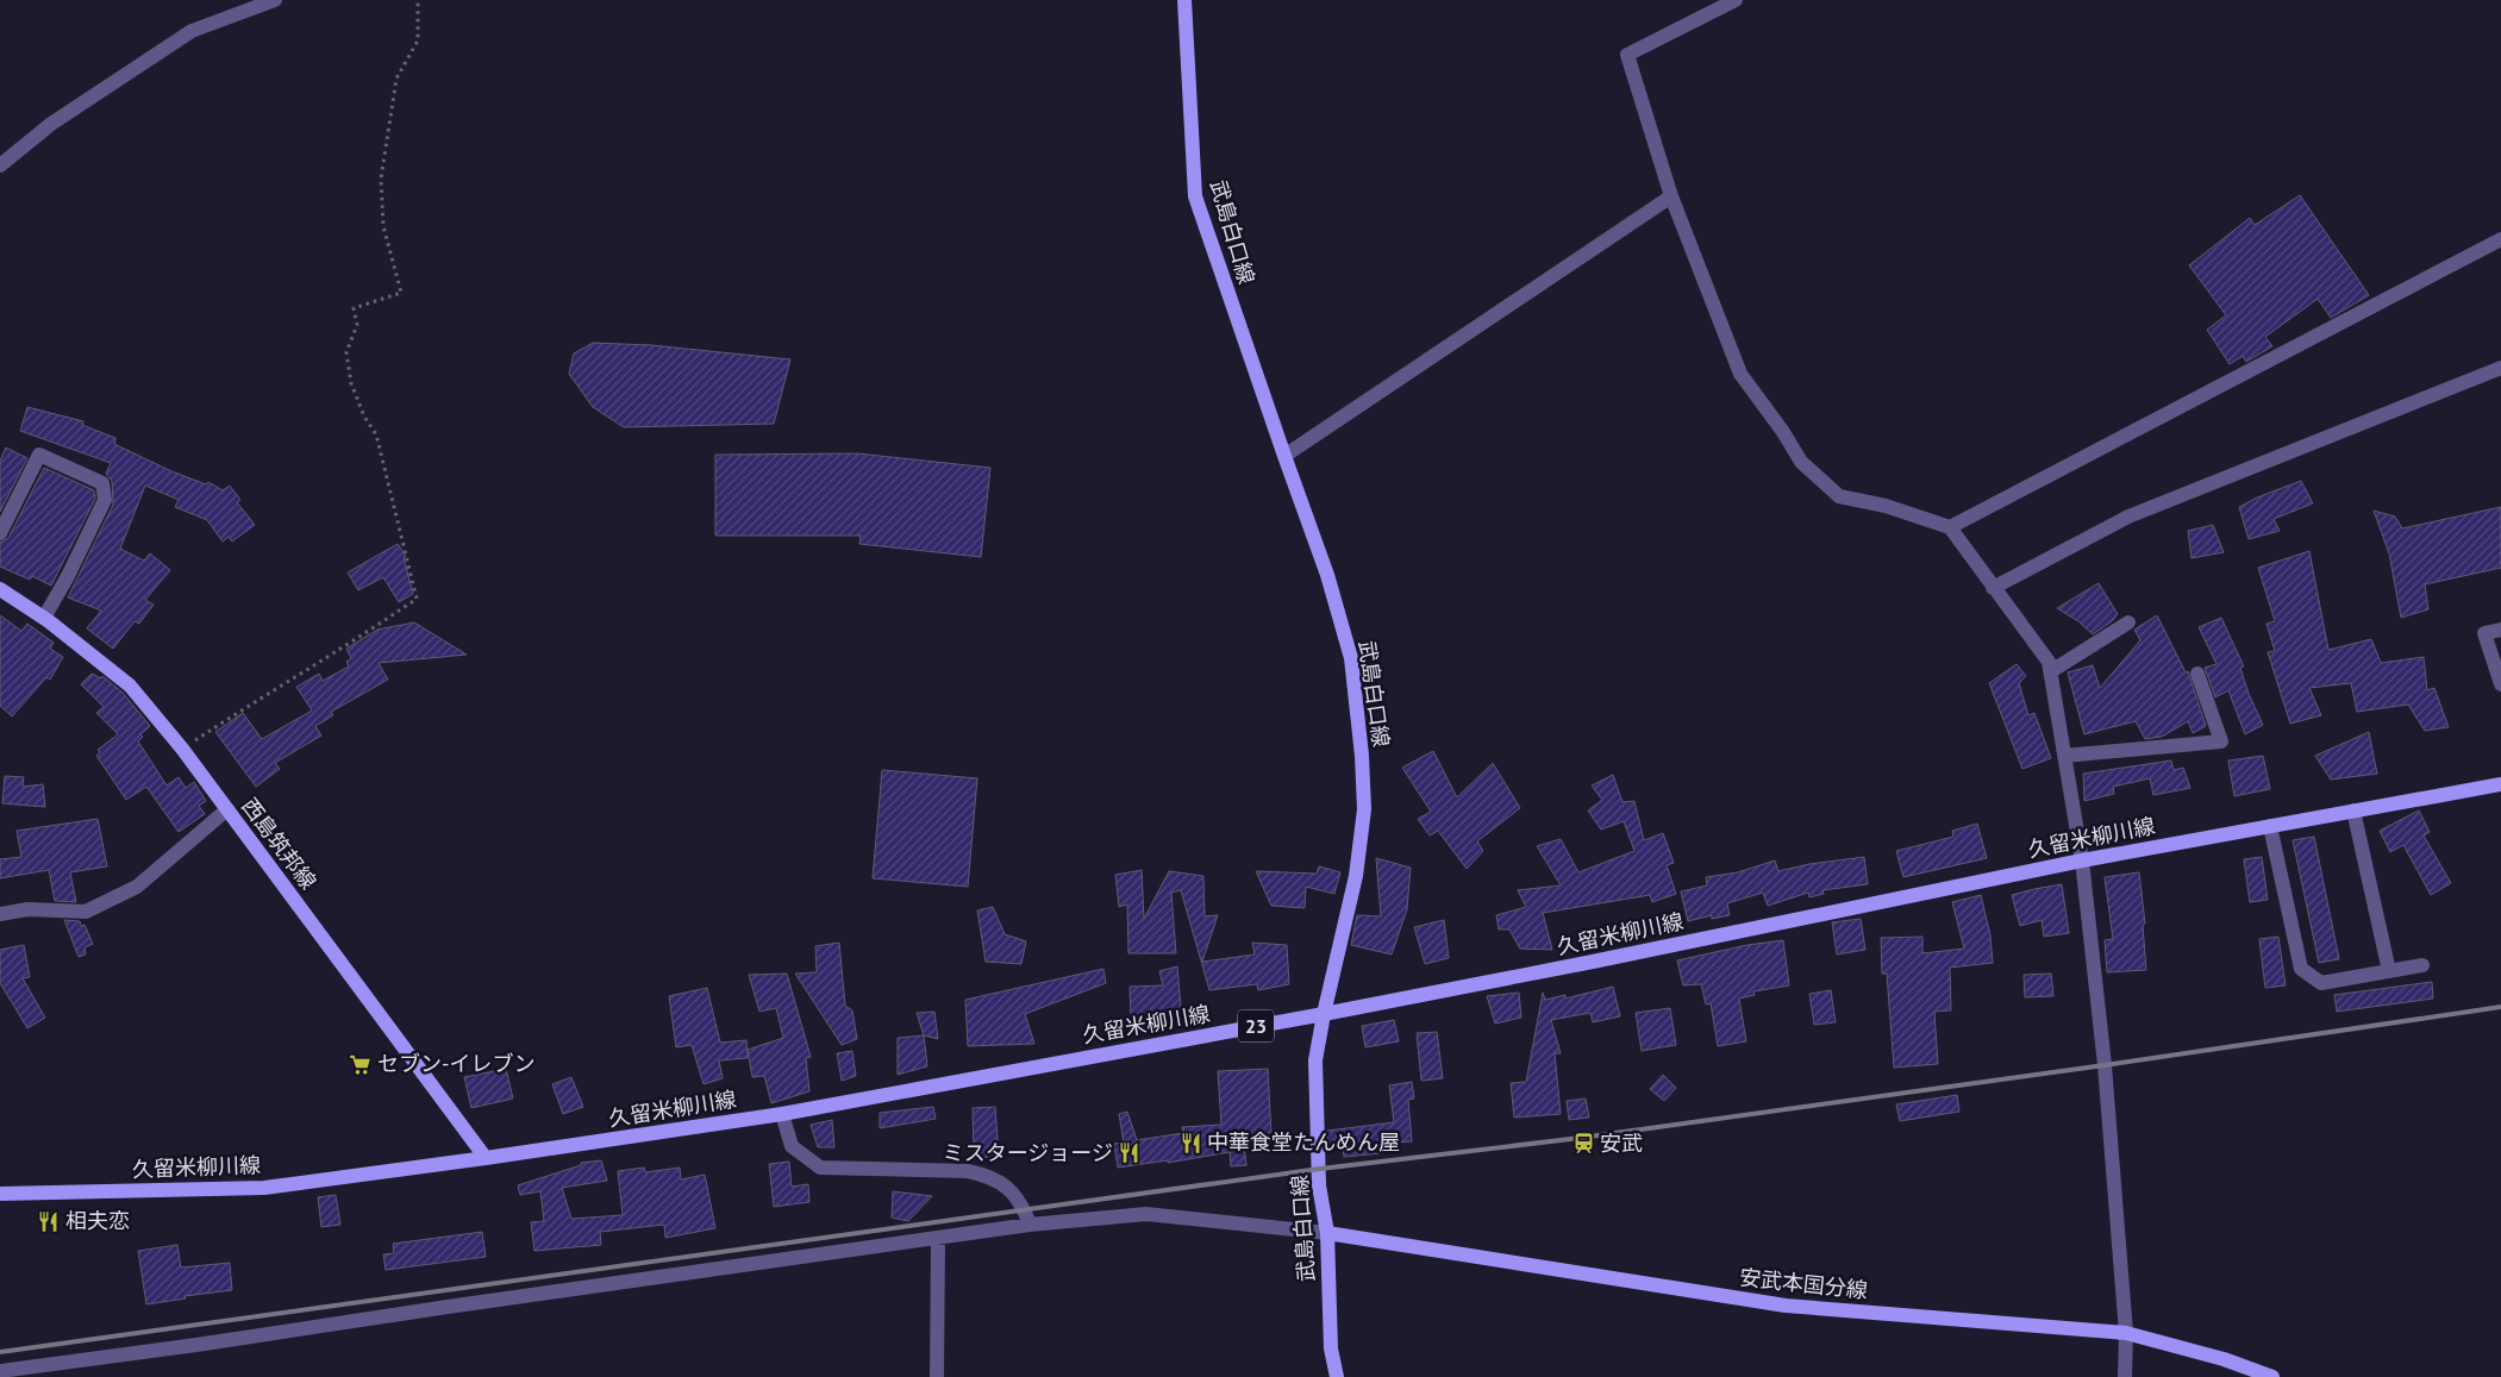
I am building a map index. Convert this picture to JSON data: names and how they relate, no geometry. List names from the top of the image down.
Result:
{
  "streets": {
    "main road": [
      "武島白口線",
      "久留米柳川線",
      "西島筑邦線",
      "23",
      "安武本国分線"
    ]
  },
  "crossings": [
    ["武島白口線", "久留米柳川線"],
    ["武島白口線", "安武本国分線"],
    ["久留米柳川線", "西島筑邦線"]
  ],
  "places": {
    "supermarket": ["セブン-イレブン"],
    "restaurant": ["中華食堂たんめん屋", "ミスタージョージ", "相夫恋"],
    "station": ["安武"]
  }
}
